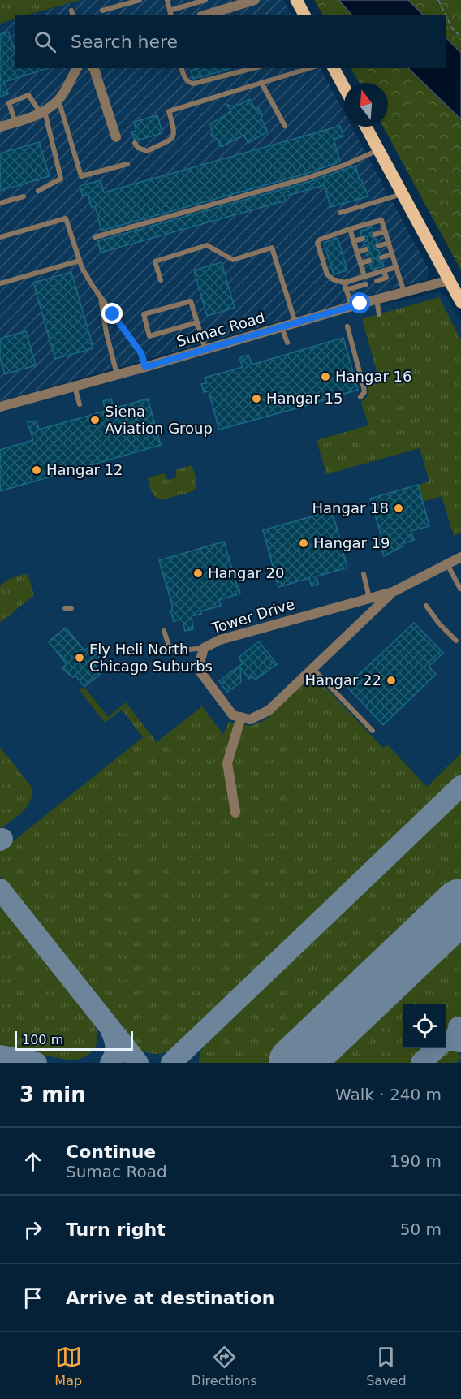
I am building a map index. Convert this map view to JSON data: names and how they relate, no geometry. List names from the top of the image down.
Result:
{
  "streets": {
    "street": ["Sumac Road", "Tower Drive"]
  },
  "places": [
    "Hangar 16",
    "Hangar 15",
    "Siena Aviation Group",
    "Hangar 12",
    "Hangar 18",
    "Hangar 19",
    "Hangar 20",
    "Fly Heli North Chicago Suburbs",
    "Hangar 22"
  ],
  "scale_bar": "100 m",
  "north": "top",
  "page": {
    "search": "Search here",
    "scale": "100 m",
    "heading": ["3 min", "Walk · 240 m"],
    "list": [
      ["Continue", "Sumac Road", "190 m"],
      ["Turn right", "50 m"],
      "Arrive at destination"
    ],
    "nav": ["Map", "Directions", "Saved"]
  }
}
